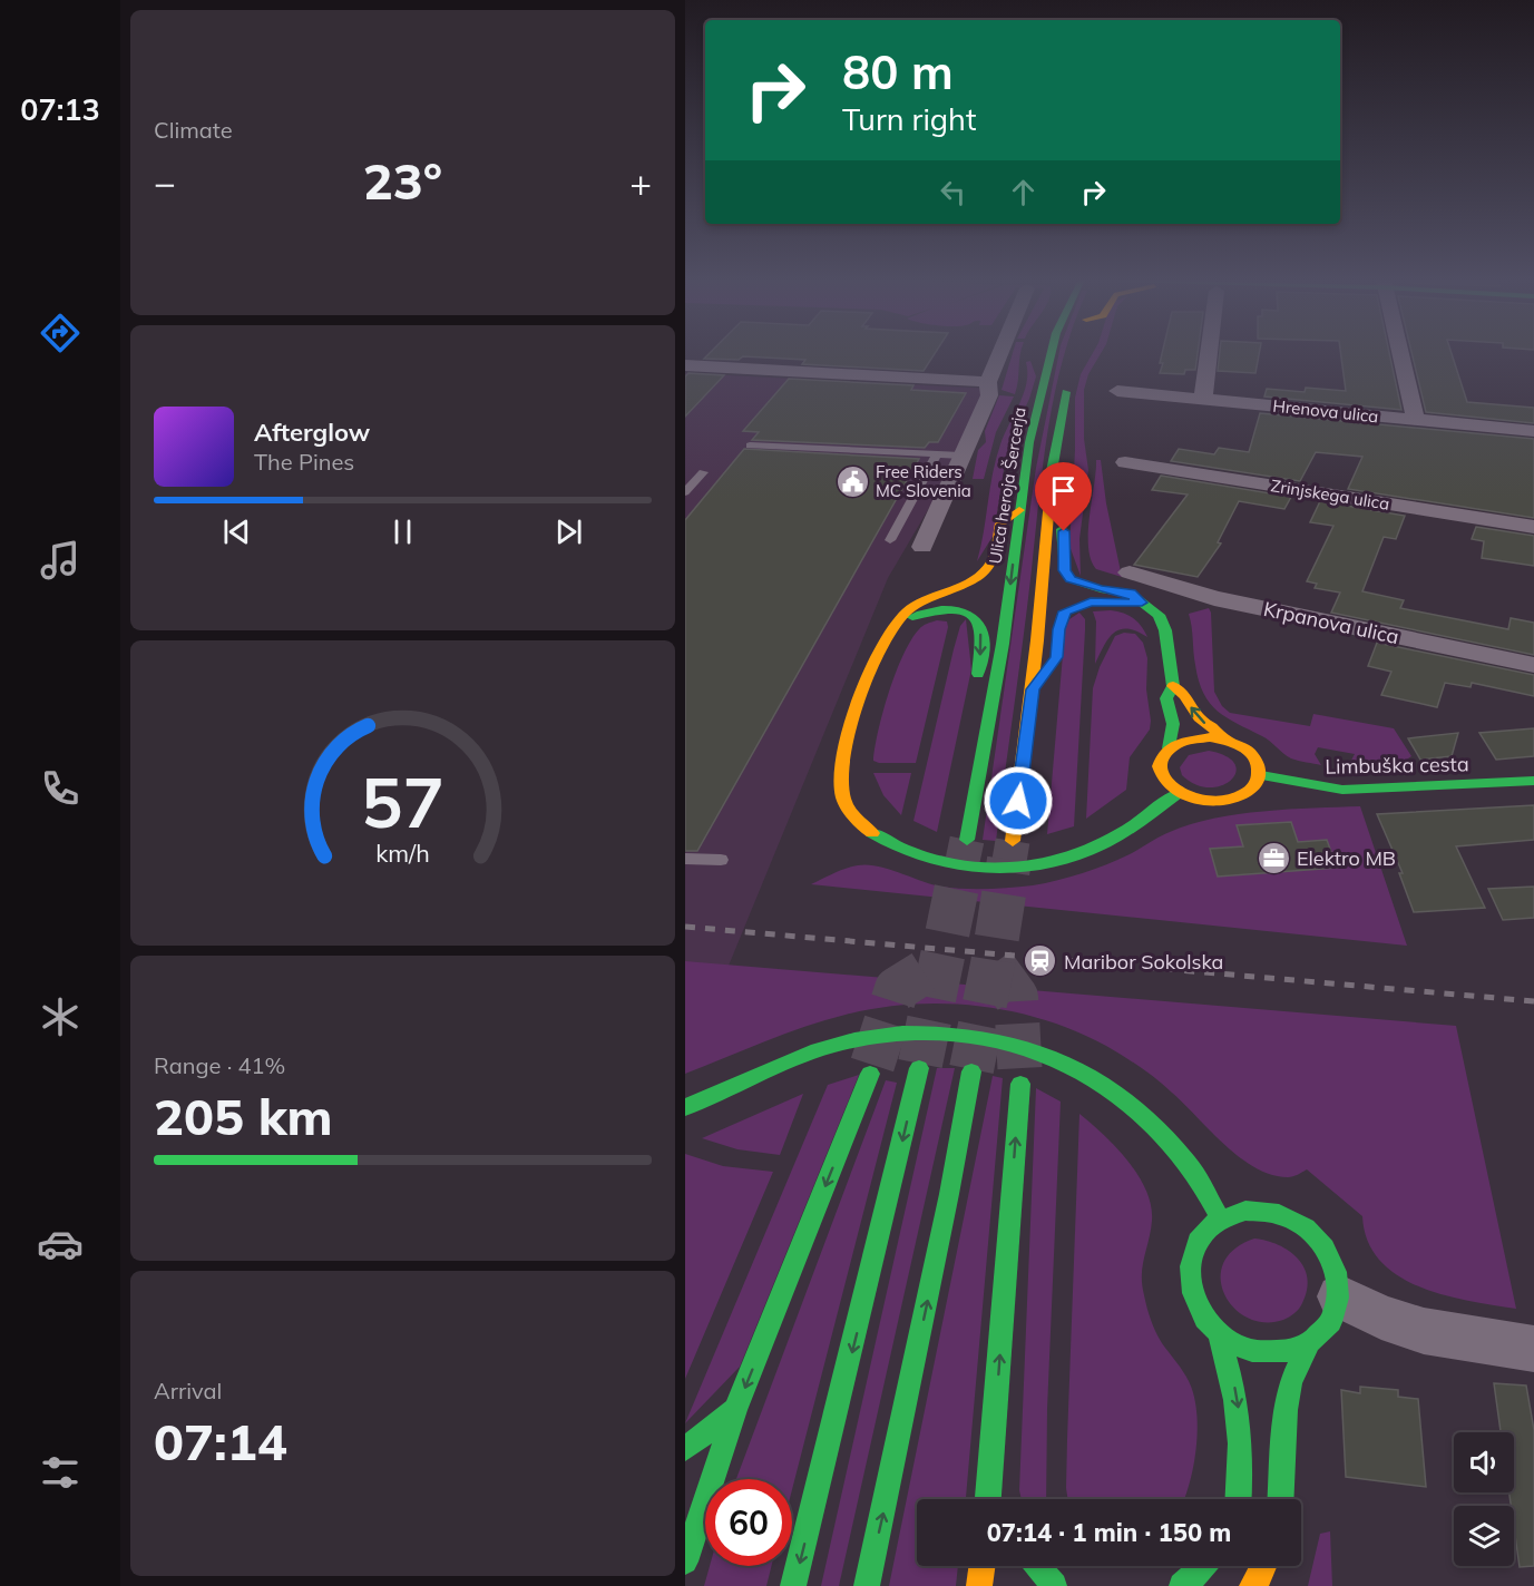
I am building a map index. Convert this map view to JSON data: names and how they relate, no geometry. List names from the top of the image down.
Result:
{
  "streets": {
    "main road": ["Ulica heroja Šercerja", "Limbuška cesta"],
    "street": ["Hrenova ulica", "Zrinjskega ulica", "Krpanova ulica"]
  },
  "places": {
    "public building": ["Free Riders MC Slovenia"],
    "office": ["Elektro MB"],
    "station": ["Maribor Sokolska"]
  },
  "page": {
    "tabs": "07:13",
    "tile": [
      "Climate",
      ["Range · 41%", "205 km"],
      ["Arrival", "07:14"]
    ],
    "turn": ["80 m", "Turn right"],
    "heat": ["−", "23°", "+"],
    "song": ["Afterglow", "The Pines"],
    "limit": "60",
    "trip": "07:14 · 1 min · 150 m",
    "gauge": ["57", "km/h"]
  }
}
